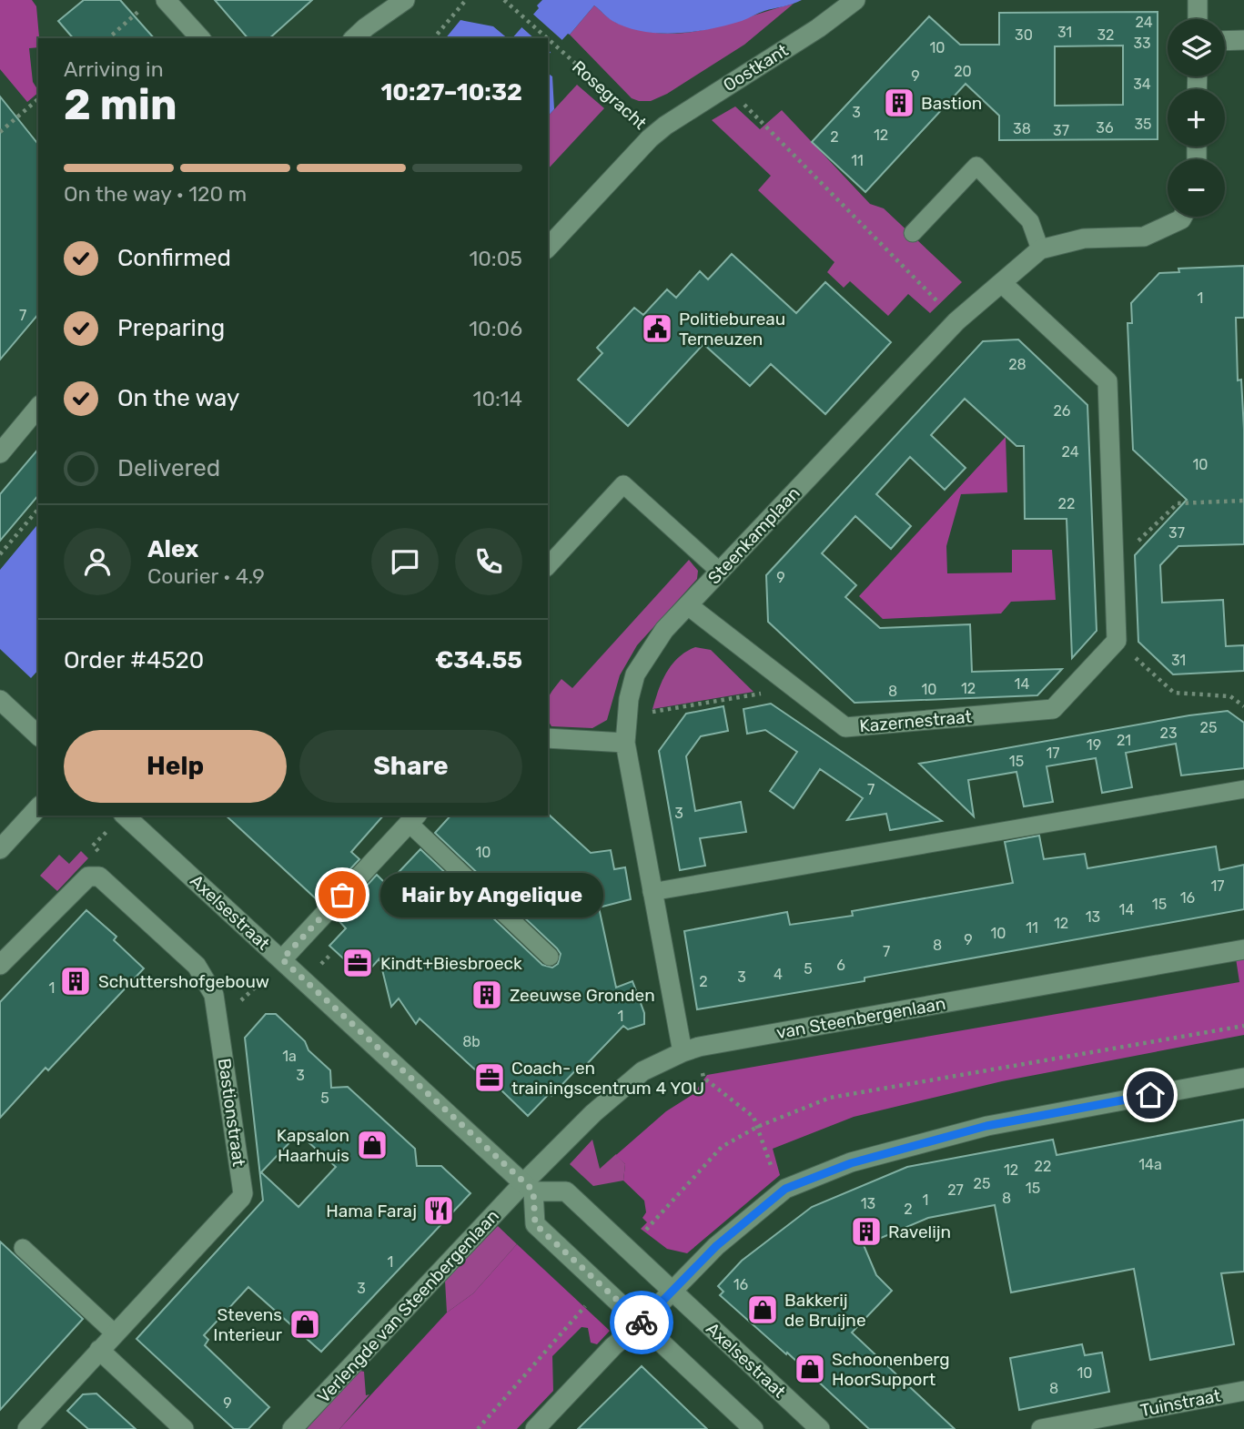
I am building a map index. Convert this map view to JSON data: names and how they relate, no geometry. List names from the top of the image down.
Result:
{
  "streets": {
    "street": [
      "Oostkant",
      "Rosegracht",
      "Steenkamplaan",
      "Kazernestraat",
      "Axelsestraat",
      "van Steenbergenlaan",
      "Bastionstraat",
      "Verlengde van Steenbergenlaan",
      "Tuinstraat"
    ]
  },
  "crossings": [
    ["Oostkant", "Rosegracht"],
    ["Steenkamplaan", "Kazernestraat"],
    ["Steenkamplaan", "van Steenbergenlaan"],
    ["Axelsestraat", "van Steenbergenlaan"],
    ["Axelsestraat", "Verlengde van Steenbergenlaan"],
    ["van Steenbergenlaan", "Verlengde van Steenbergenlaan"]
  ],
  "places": {
    "building": [
      "Bastion",
      "Schuttershofgebouw",
      "Zeeuwse Gronden",
      "Ravelijn"
    ],
    "public building": ["Politiebureau Terneuzen"],
    "other": ["Hair by Angelique"],
    "office": ["Kindt+Biesbroeck", "Coach- en trainingscentrum 4 YOU"],
    "shop": [
      "Kapsalon Haarhuis",
      "Bakkerij de Bruijne",
      "Stevens Interieur",
      "Schoonenberg HoorSupport"
    ],
    "restaurant": ["Hama Faraj"]
  },
  "house_numbers": [
    "24",
    "31",
    "30",
    "32",
    "33",
    "10",
    "20",
    "9",
    "34",
    "3",
    "35",
    "36",
    "38",
    "37",
    "12",
    "2",
    "11",
    "1",
    "7",
    "28",
    "26",
    "24",
    "10",
    "22",
    "37",
    "9",
    "31",
    "14",
    "12",
    "10",
    "8",
    "25",
    "23",
    "21",
    "19",
    "17",
    "15",
    "7",
    "3",
    "10",
    "17",
    "16",
    "15",
    "14",
    "13",
    "12",
    "11",
    "10",
    "9",
    "8",
    "7",
    "6",
    "5",
    "4",
    "3",
    "2",
    "1",
    "1",
    "8b",
    "1a",
    "3",
    "5",
    "14a",
    "22",
    "12",
    "25",
    "15",
    "27",
    "8",
    "1",
    "13",
    "2",
    "1",
    "16",
    "3",
    "10",
    "8",
    "9"
  ],
  "page": {
    "map_buttons": ["+", "−"],
    "heading": ["2 min", "Arriving in", "10:27–10:32"],
    "panel": [
      "Alex",
      "Courier · 4.9",
      "Order #4520",
      "€34.55"
    ],
    "bar": "On the way · 120 m",
    "list": [
      ["Confirmed", "10:05"],
      ["Preparing", "10:06"],
      ["On the way", "10:14"],
      "Delivered"
    ],
    "buttons": ["Help", "Share"],
    "bubble": "Hair by Angelique"
  }
}
